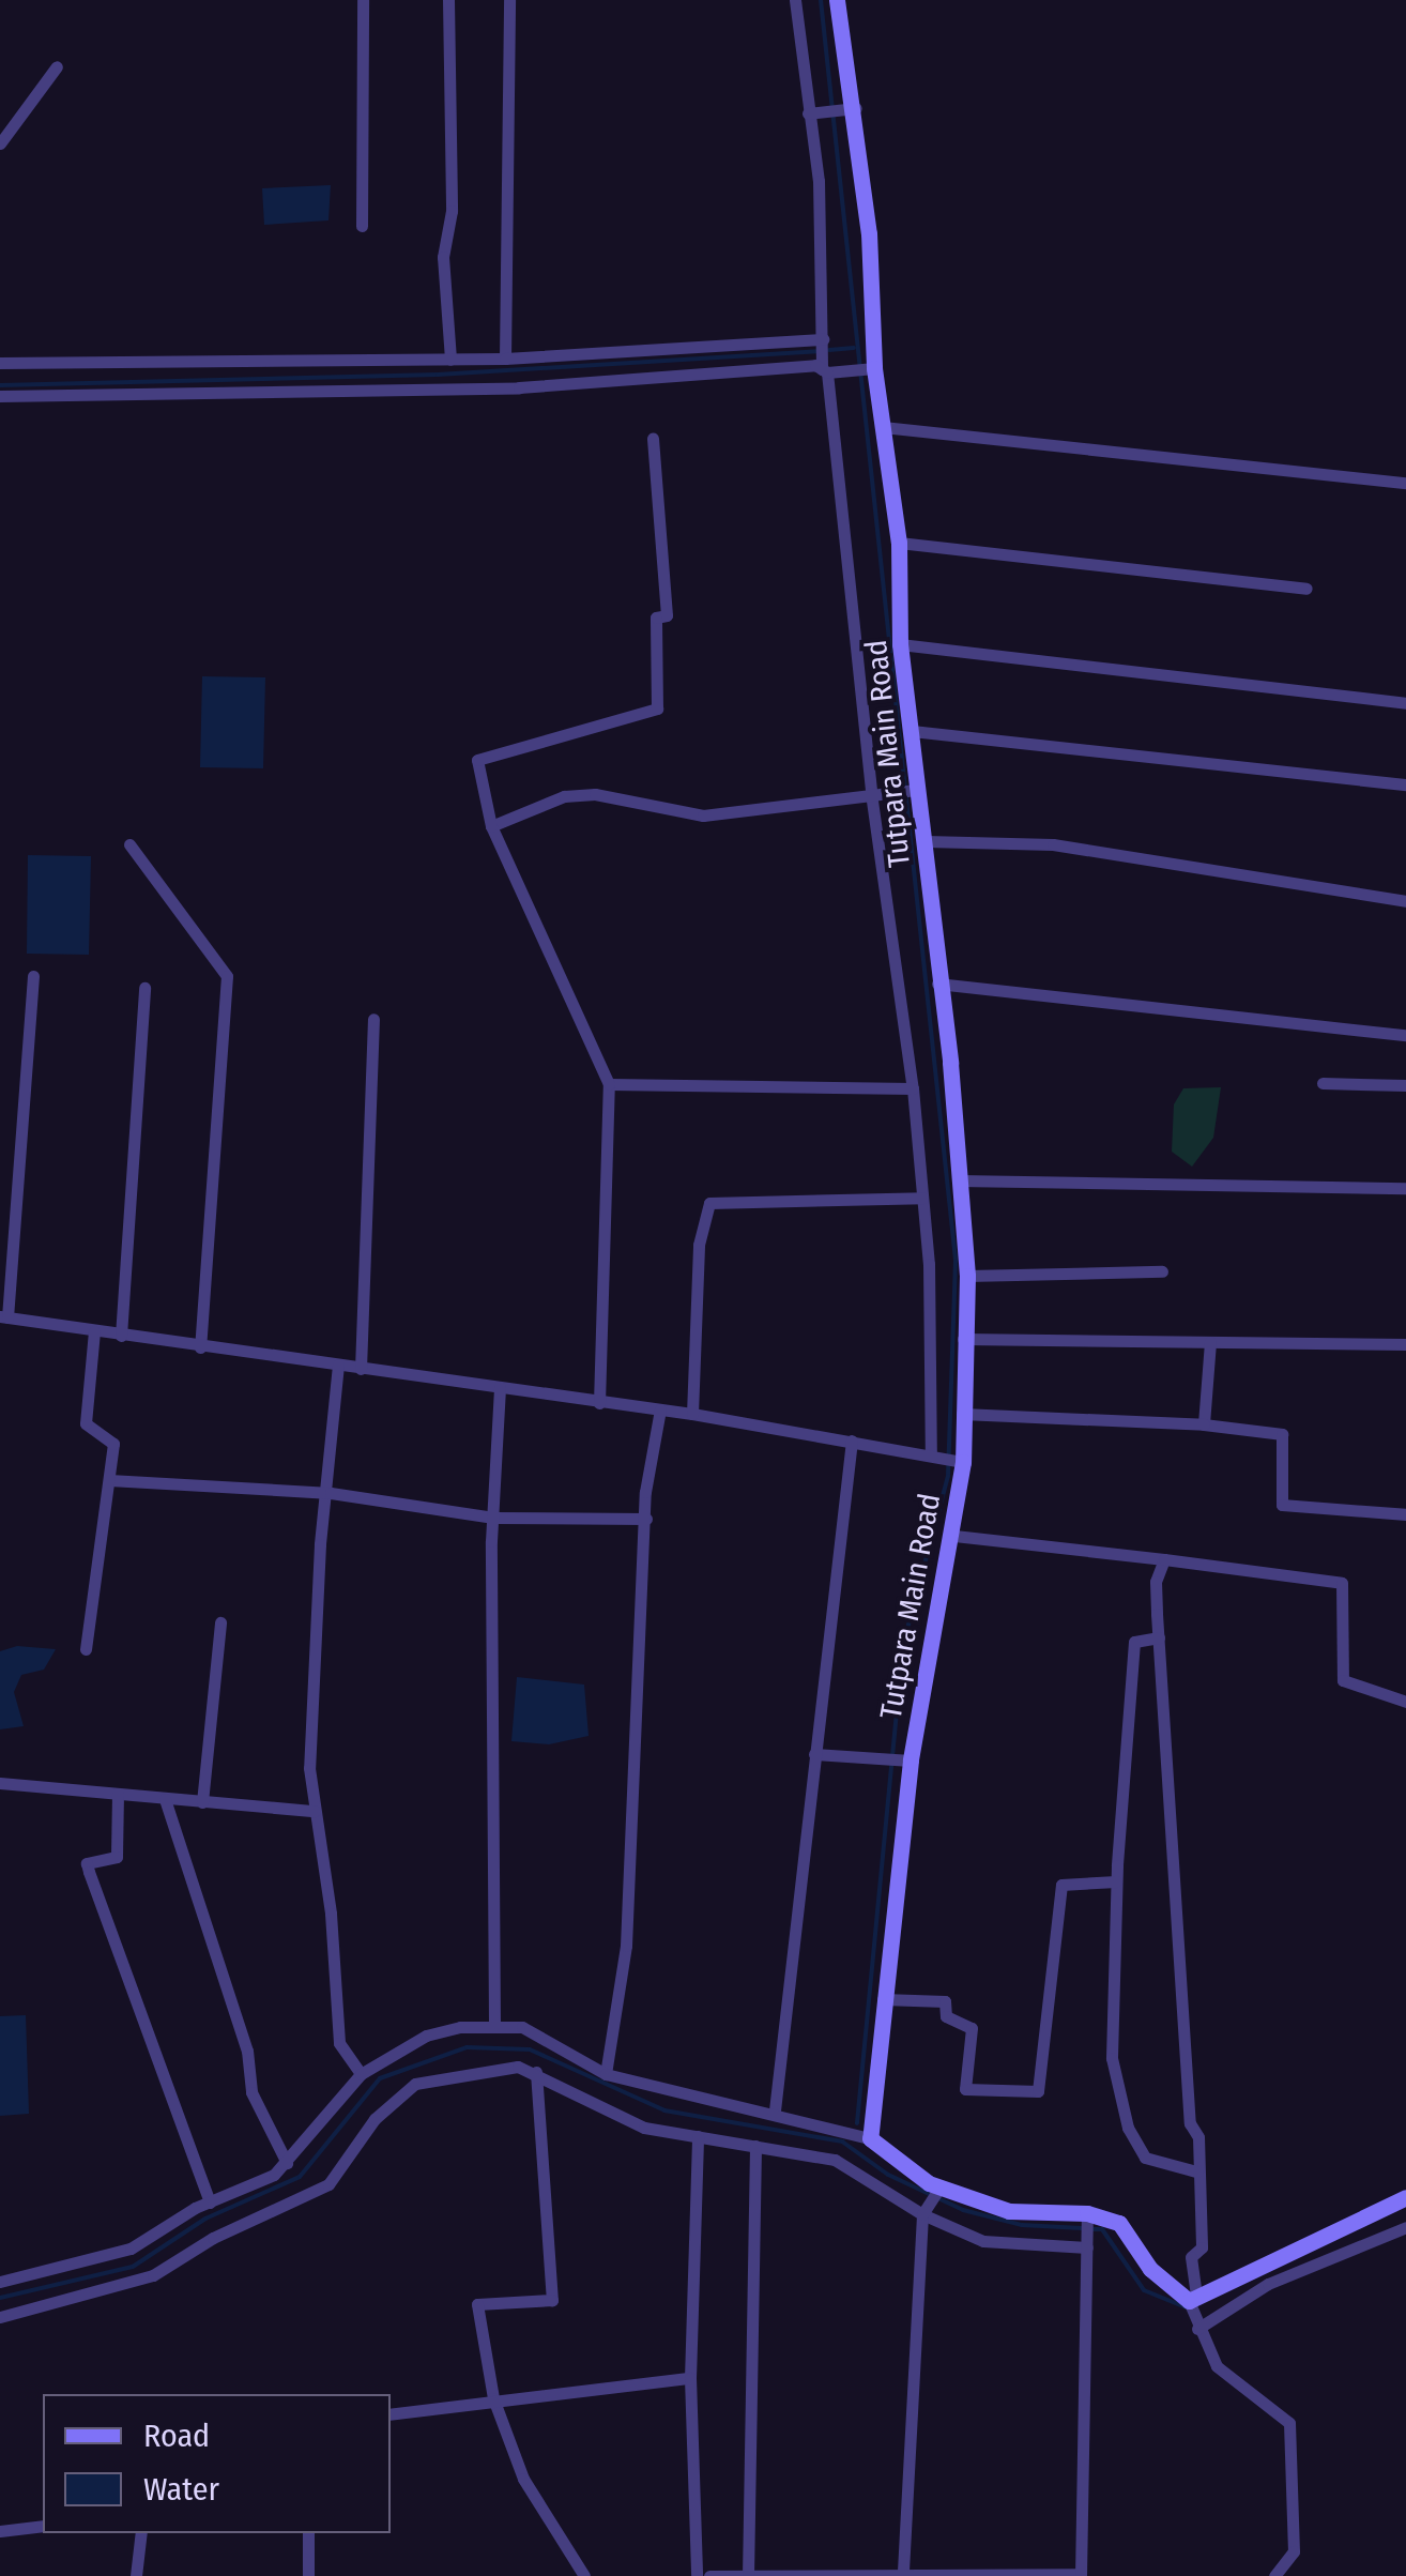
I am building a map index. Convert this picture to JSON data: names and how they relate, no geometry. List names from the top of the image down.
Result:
{
  "streets": {
    "street": ["Tutpara Main Road"]
  },
  "legend": ["Road", "Water"]
}
